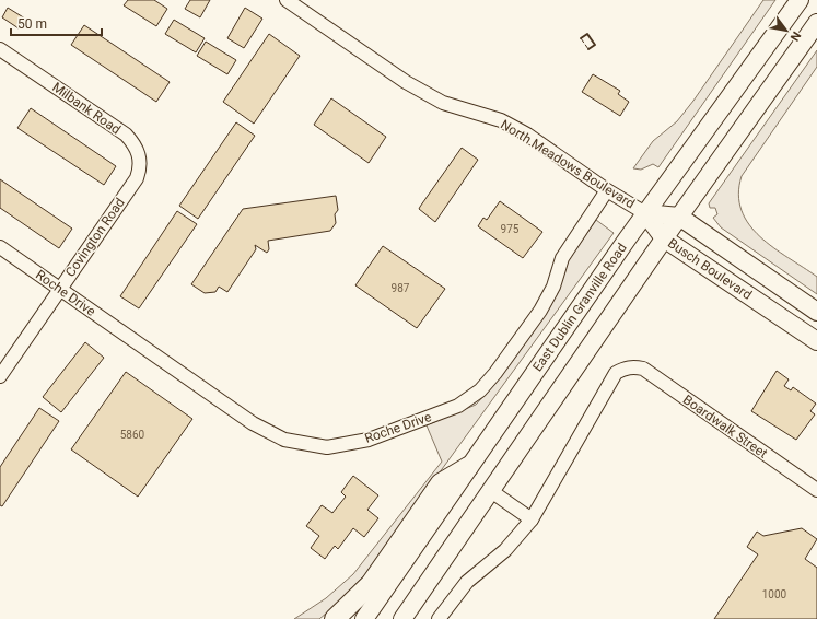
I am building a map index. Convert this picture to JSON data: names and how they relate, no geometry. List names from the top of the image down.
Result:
{
  "streets": {
    "main road": ["Busch Boulevard", "East Dublin Granville Road"],
    "street": [
      "Milbank Road",
      "North Meadows Boulevard",
      "Covington Road",
      "Roche Drive",
      "Boardwalk Street"
    ]
  },
  "crossings": [
    ["Milbank Road", "Covington Road"],
    ["North Meadows Boulevard", "Busch Boulevard"],
    ["North Meadows Boulevard", "Roche Drive"],
    ["North Meadows Boulevard", "East Dublin Granville Road"],
    ["Covington Road", "Roche Drive"],
    ["Busch Boulevard", "East Dublin Granville Road"]
  ],
  "house_numbers": [
    "975",
    "987",
    "5860",
    "1000"
  ],
  "scale_bar": "50 m",
  "north": "bottom right"
}
